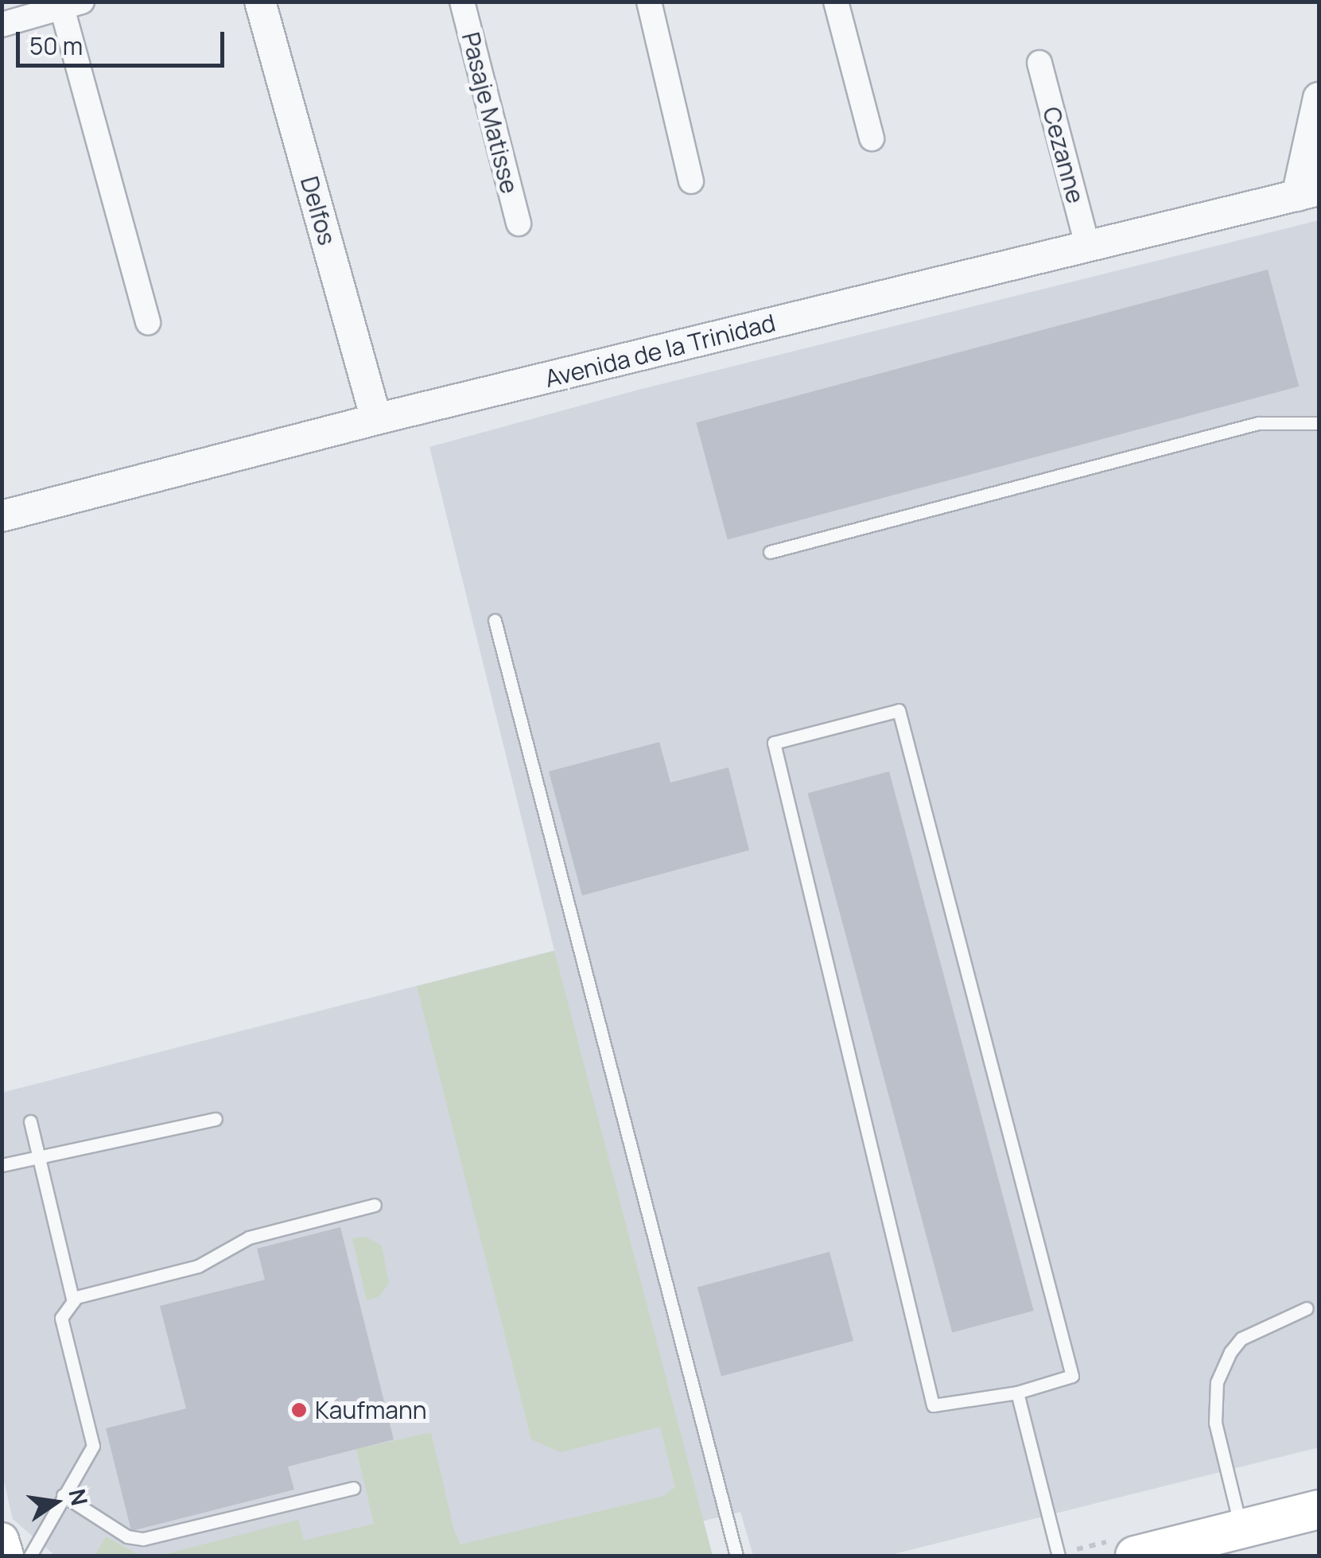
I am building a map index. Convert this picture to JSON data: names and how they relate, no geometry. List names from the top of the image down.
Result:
{
  "streets": {
    "street": [
      "Pasaje Matisse",
      "Cezanne",
      "Delfos",
      "Avenida de la Trinidad"
    ]
  },
  "crossings": [
    ["Cezanne", "Avenida de la Trinidad"],
    ["Delfos", "Avenida de la Trinidad"]
  ],
  "places": ["Kaufmann"],
  "scale_bar": "50 m",
  "north": "right"
}
